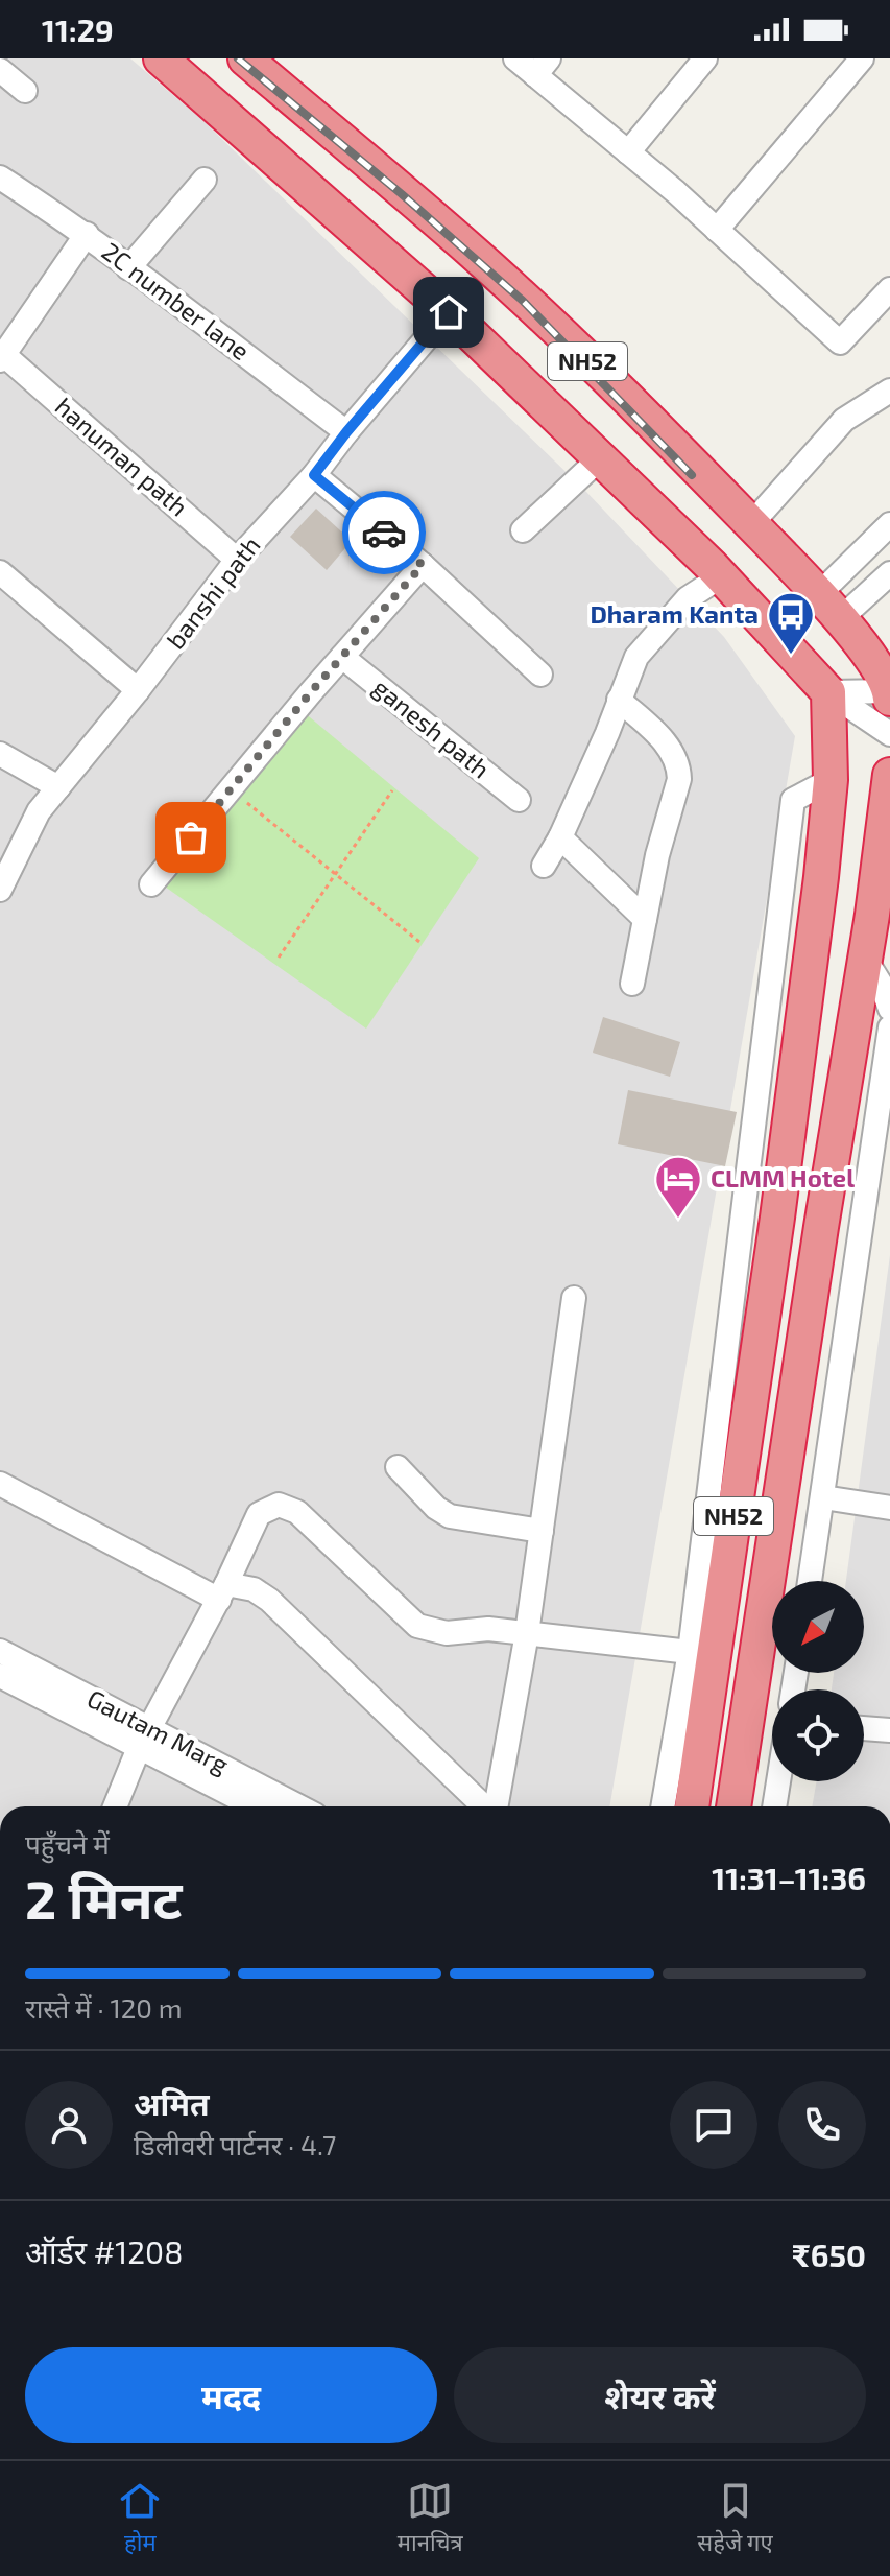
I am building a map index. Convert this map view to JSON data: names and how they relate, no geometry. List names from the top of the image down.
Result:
{
  "streets": {
    "highway": ["NH52"],
    "street": [
      "2C number lane",
      "hanuman path",
      "banshi path",
      "ganesh path",
      "Gautam Marg"
    ]
  },
  "crossings": [
    ["2C number lane", "banshi path"],
    ["NH52", "banshi path"],
    ["hanuman path", "banshi path"]
  ],
  "places": {
    "bus stop": ["Dharam Kanta"],
    "hotel": ["CLMM Hotel"]
  },
  "north": "bottom left",
  "page": {
    "status": "11:29",
    "heading": ["2 मिनट", "पहुँचने में", "11:31–11:36"],
    "panel": [
      "अमित",
      "डिलीवरी पार्टनर · 4.7",
      "ऑर्डर #1208",
      "₹650"
    ],
    "bar": "रास्ते में · 120 m",
    "buttons": ["मदद", "शेयर करें"],
    "tabs": ["होम", "मानचित्र", "सहेजे गए"]
  }
}
